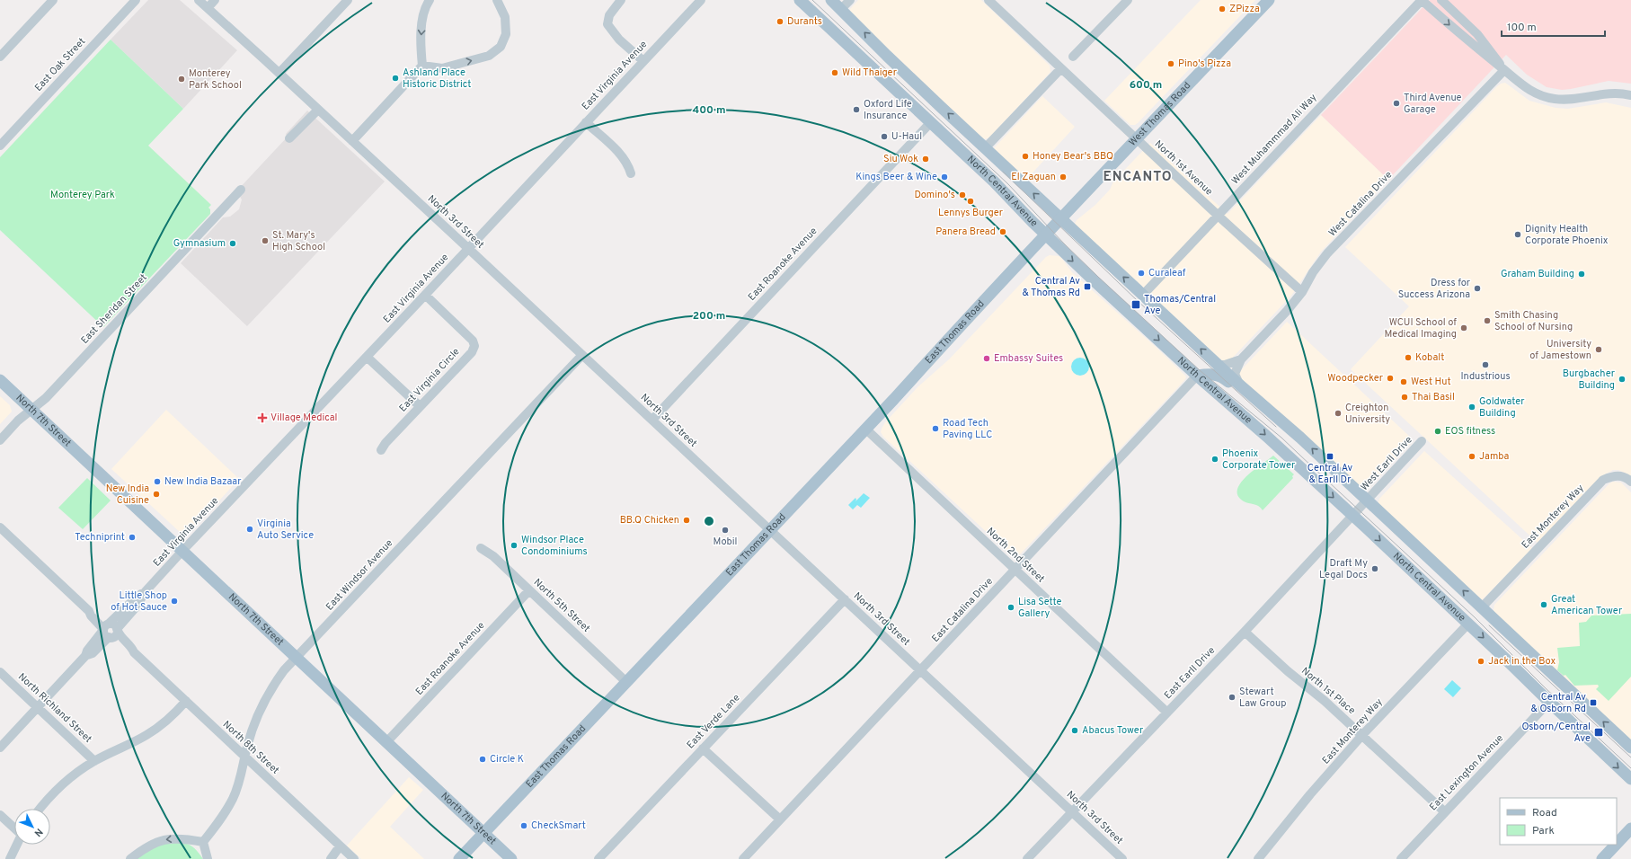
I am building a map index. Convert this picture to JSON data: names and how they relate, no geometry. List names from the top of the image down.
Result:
{
  "streets": {
    "main road": [
      "West Thomas Road",
      "North Central Avenue",
      "East Thomas Road",
      "North 7th Street"
    ],
    "street": [
      "East Oak Street",
      "East Virginia Avenue",
      "West Muhammmad Ali Way",
      "North 1st Avenue",
      "West Catalina Drive",
      "North 3rd Street",
      "East Roanoke Avenue",
      "East Sheridan Street",
      "East Virginia Circle",
      "West Earll Drive",
      "East Monterey Way",
      "North 2nd Street",
      "East Windsor Avenue",
      "North 5th Street",
      "East Catalina Drive",
      "East Earll Drive",
      "North 1st Place",
      "North Richland Street",
      "East Verde Lane",
      "North 8th Street",
      "East Lexington Avenue"
    ]
  },
  "crossings": [
    ["East Virginia Avenue", "North 3rd Street"],
    ["East Virginia Avenue", "East Virginia Circle"],
    ["East Virginia Avenue", "North 7th Street"],
    ["East Virginia Avenue", "North Richland Street"],
    ["East Virginia Avenue", "North 8th Street"],
    ["West Thomas Road", "North 1st Avenue"],
    ["West Thomas Road", "North Central Avenue"],
    ["West Thomas Road", "East Thomas Road"],
    ["West Muhammmad Ali Way", "North 1st Avenue"],
    ["West Muhammmad Ali Way", "North Central Avenue"],
    ["North 1st Avenue", "West Catalina Drive"],
    ["North Central Avenue", "West Catalina Drive"],
    ["North Central Avenue", "East Roanoke Avenue"],
    ["North Central Avenue", "East Thomas Road"],
    ["North Central Avenue", "West Earll Drive"],
    ["North Central Avenue", "East Monterey Way"],
    ["North Central Avenue", "East Catalina Drive"],
    ["North Central Avenue", "East Earll Drive"],
    ["North Central Avenue", "East Lexington Avenue"],
    ["North 3rd Street", "East Roanoke Avenue"],
    ["North 3rd Street", "East Thomas Road"],
    ["North 3rd Street", "East Windsor Avenue"],
    ["North 3rd Street", "East Catalina Drive"],
    ["North 3rd Street", "East Earll Drive"],
    ["North 3rd Street", "East Verde Lane"],
    ["East Roanoke Avenue", "North 7th Street"],
    ["East Roanoke Avenue", "North 5th Street"],
    ["East Sheridan Street", "North 7th Street"],
    ["East Thomas Road", "North 7th Street"],
    ["East Thomas Road", "North 2nd Street"],
    ["East Thomas Road", "North 5th Street"],
    ["North 7th Street", "East Windsor Avenue"],
    ["West Earll Drive", "East Earll Drive"],
    ["East Monterey Way", "North 1st Place"],
    ["North 2nd Street", "East Catalina Drive"],
    ["North 2nd Street", "East Earll Drive"],
    ["East Windsor Avenue", "North 8th Street"],
    ["East Earll Drive", "North 1st Place"],
    ["North 1st Place", "East Lexington Avenue"]
  ],
  "districts": ["ENCANTO"],
  "parks": ["Monterey Park"],
  "places": {
    "other": [
      "ZPizza",
      "Durants",
      "Pino's Pizza",
      "Wild Thaiger",
      "Ashland Place Historic District",
      "Monterey Park School",
      "Third Avenue Garage",
      "Oxford Life Insurance",
      "U-Haul",
      "Honey Bear's BBQ",
      "Siu Wok",
      "Kings Beer & Wine",
      "El Zaguan",
      "Domino's",
      "Lennys Burger",
      "Panera Bread",
      "Dignity Health Corporate Phoenix",
      "St. Mary's High School",
      "Gymnasium",
      "Curaleaf",
      "Graham Building",
      "Dress for Success Arizona",
      "Smith Chasing School of Nursing",
      "WCUI School of Medical Imaging",
      "University of Jamestown",
      "Kobalt",
      "Embassy Suites",
      "Industrious",
      "Woodpecker",
      "Burgbacher Building",
      "West Hut",
      "Thai Basil",
      "Goldwater Building",
      "Creighton University",
      "Road Tech Paving LLC",
      "EOS fitness",
      "Jamba",
      "Phoenix Corporate Tower",
      "New India Bazaar",
      "New India Cuisine",
      "BB.Q Chicken",
      "Virginia Auto Service",
      "Mobil",
      "Techniprint",
      "Windsor Place Condominiums",
      "Draft My Legal Docs",
      "Little Shop of Hot Sauce",
      "Great American Tower",
      "Lisa Sette Gallery",
      "Jack in the Box",
      "Stewart Law Group",
      "Abacus Tower",
      "Circle K",
      "CheckSmart"
    ],
    "transit": [
      "Central Av & Thomas Rd",
      "Thomas/Central Ave",
      "Central Av & Earll Dr",
      "Central Av & Osborn Rd",
      "Osborn/Central Ave"
    ],
    "health": ["Village Medical"]
  },
  "legend": ["Road", "Park"],
  "scale_bar": "100 m",
  "north": "bottom right",
  "rings": ["600 m", "400 m", "200 m"]
}
